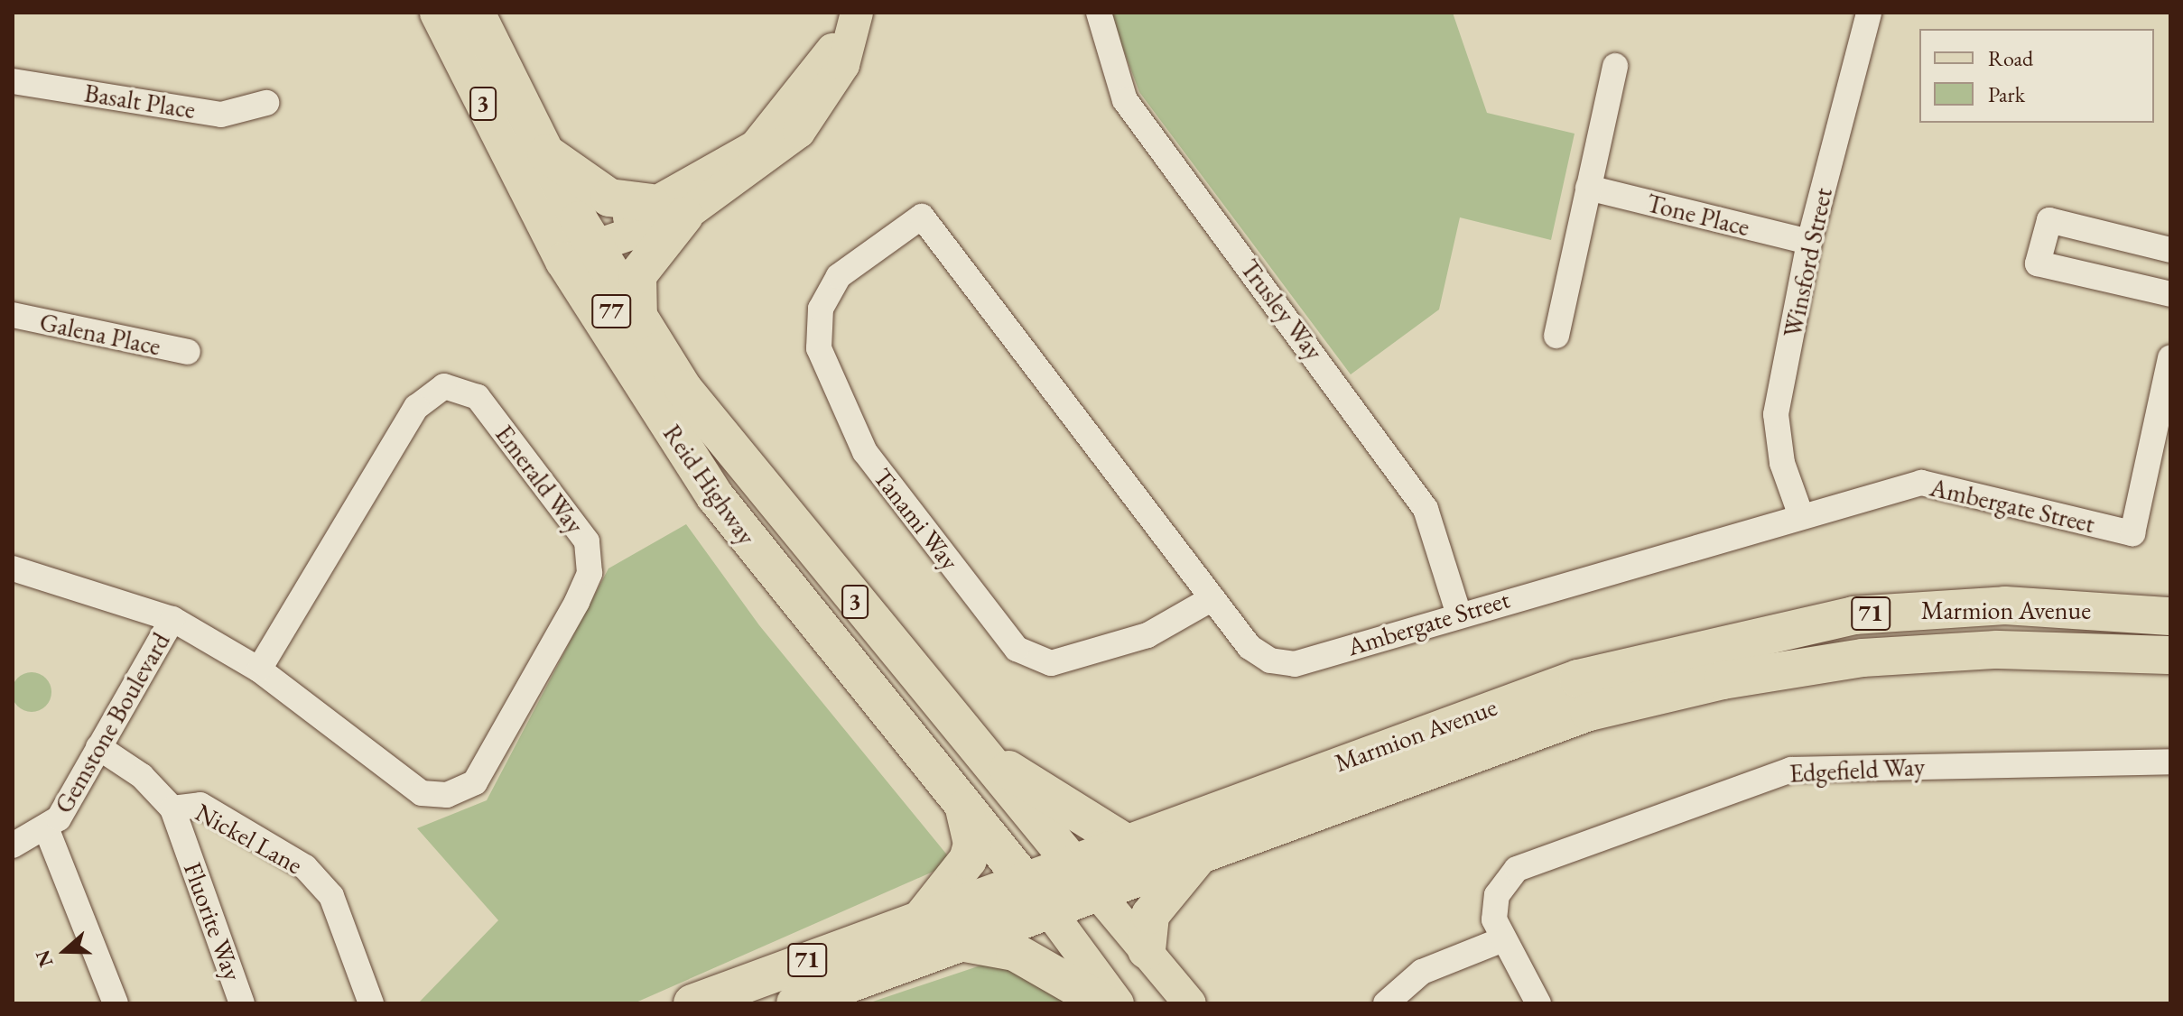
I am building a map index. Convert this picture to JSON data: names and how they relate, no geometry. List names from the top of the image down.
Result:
{
  "streets": {
    "highway": [
      "3",
      "77",
      "Reid Highway",
      "Marmion Avenue",
      "71"
    ],
    "street": [
      "Basalt Place",
      "Tone Place",
      "Winsford Street",
      "Trusley Way",
      "Galena Place",
      "Emerald Way",
      "Ambergate Street",
      "Tanami Way",
      "Gemstone Boulevard",
      "Edgefield Way",
      "Nickel Lane",
      "Fluorite Way"
    ]
  },
  "crossings": [
    ["Tone Place", "Winsford Street"],
    ["Winsford Street", "Ambergate Street"],
    ["Trusley Way", "Ambergate Street"],
    ["77", "Reid Highway"],
    ["Emerald Way", "Gemstone Boulevard"],
    ["Reid Highway", "Marmion Avenue"],
    ["Ambergate Street", "Tanami Way"],
    ["Gemstone Boulevard", "Fluorite Way"],
    ["Nickel Lane", "Fluorite Way"]
  ],
  "legend": ["Road", "Park"],
  "north": "left"
}
